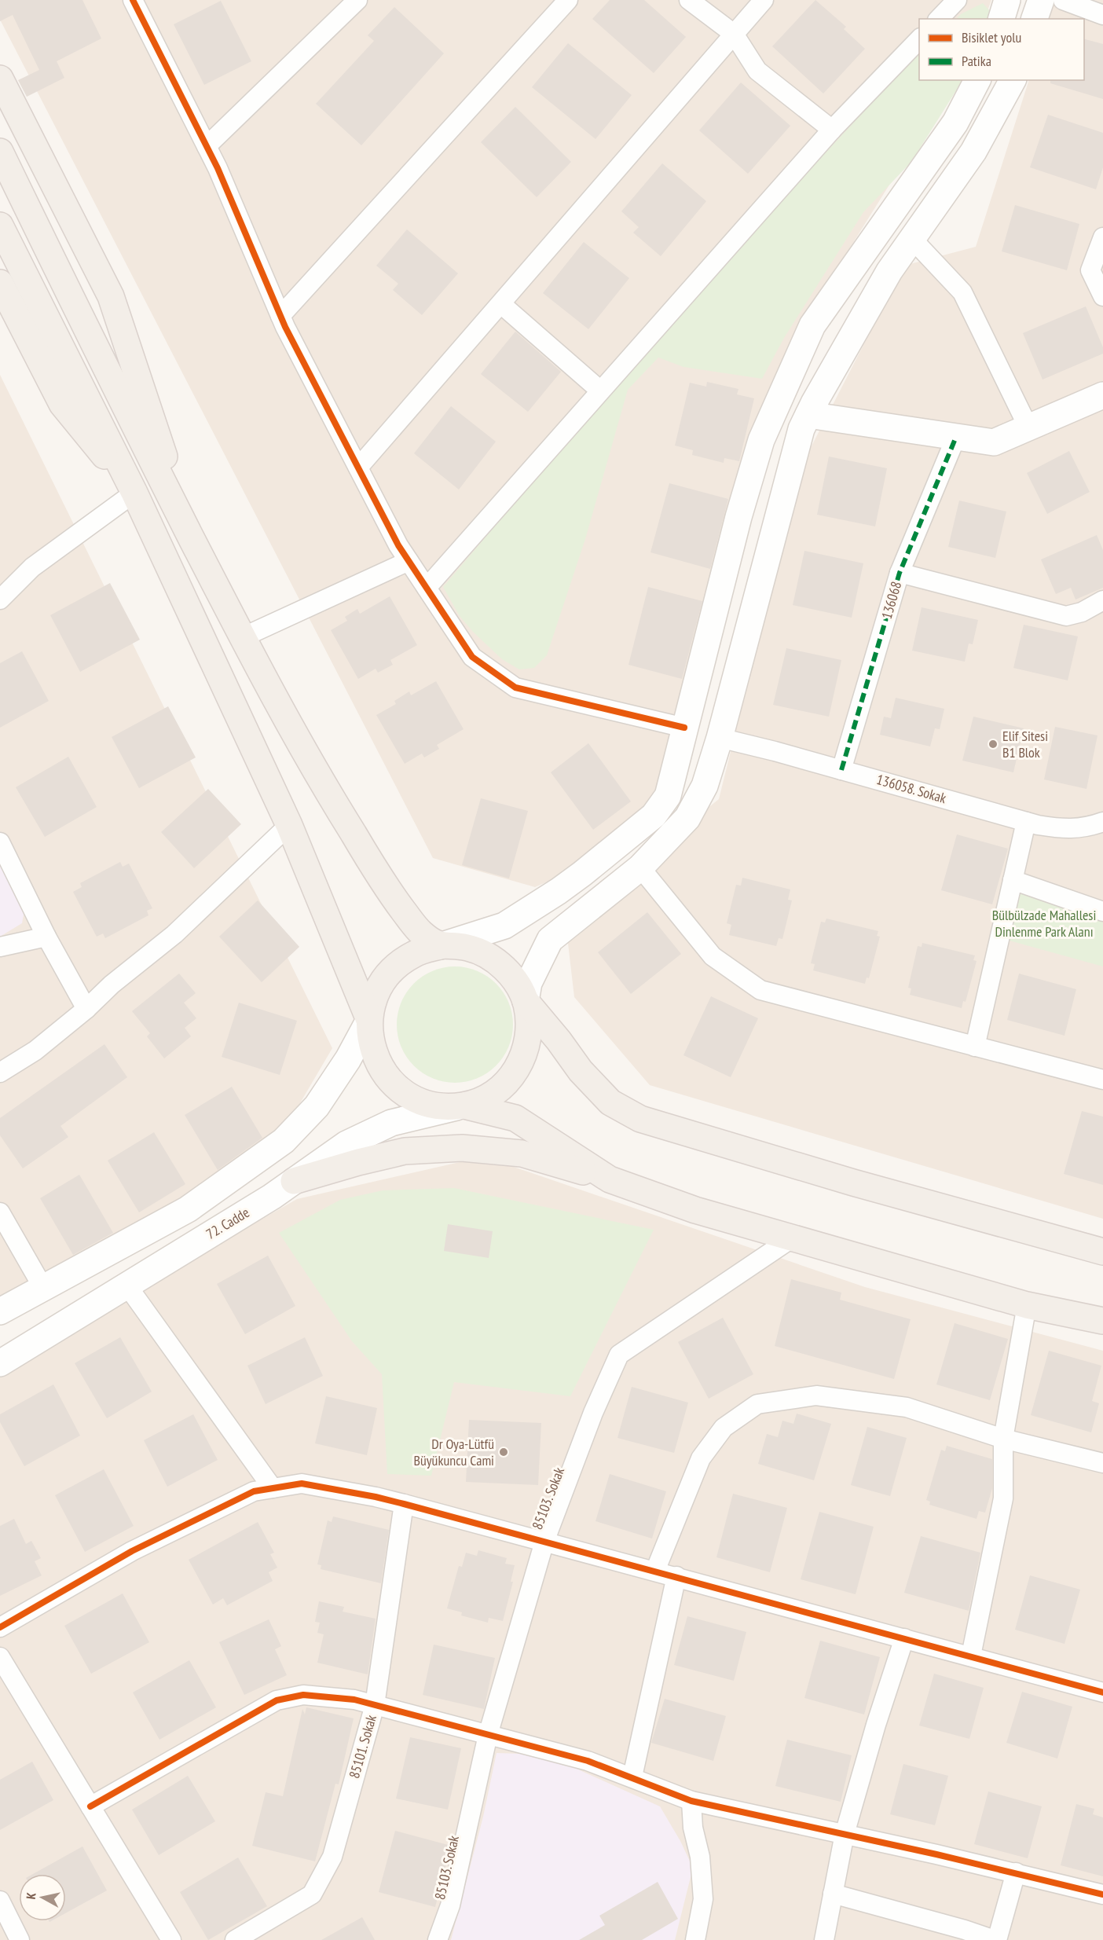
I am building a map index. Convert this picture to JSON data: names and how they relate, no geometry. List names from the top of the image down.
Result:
{
  "streets": {
    "main road": ["72. Cadde"],
    "street": [
      "136068",
      "136058. Sokak",
      "85103. Sokak",
      "85101. Sokak"
    ]
  },
  "crossings": [
    ["136068", "136058. Sokak"]
  ],
  "parks": ["Bülbülzade Mahallesi Dinlenme Park Alanı"],
  "places": ["Elif Sitesi B1 Blok", "Dr Oya-Lütfü Büyükuncu Cami"],
  "legend": ["Bisiklet yolu", "Patika"],
  "north": "left"
}
